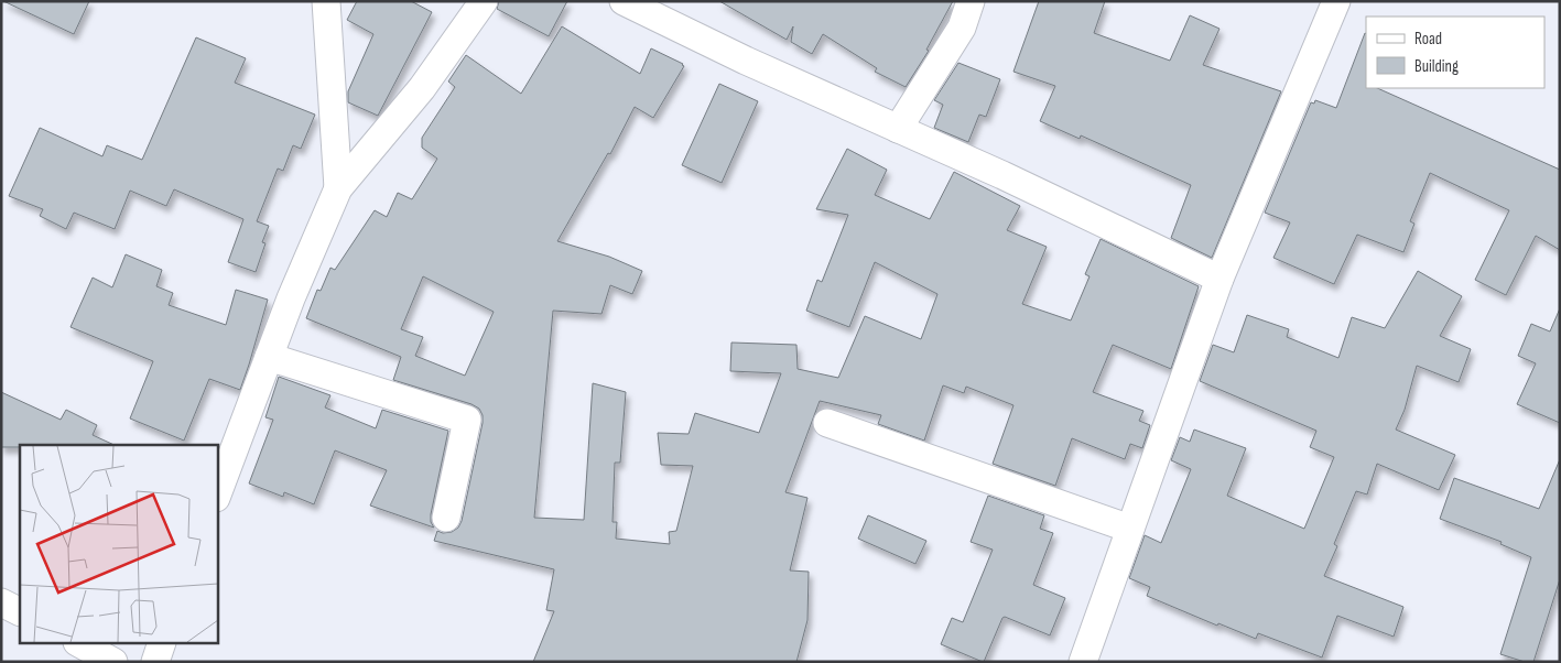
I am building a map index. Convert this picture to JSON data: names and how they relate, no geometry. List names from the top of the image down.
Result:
{
  "legend": ["Road", "Building"]
}
